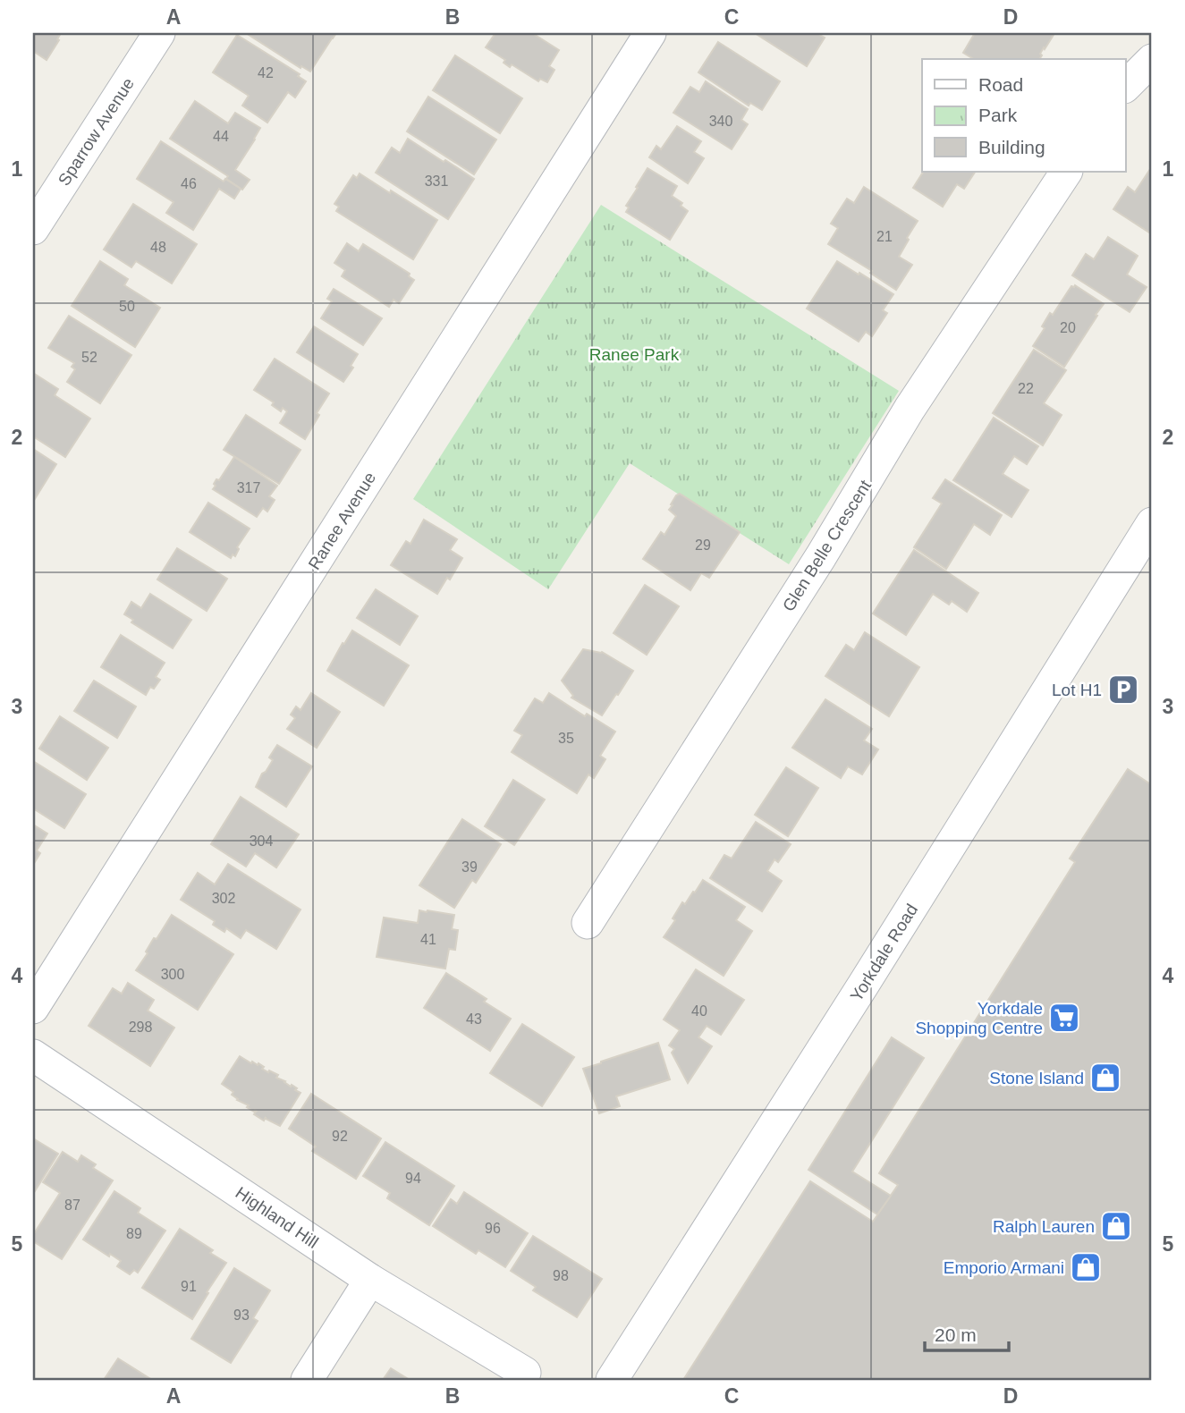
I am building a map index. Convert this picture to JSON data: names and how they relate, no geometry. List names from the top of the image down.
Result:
{
  "streets": {
    "street": [
      "Sparrow Avenue",
      "Ranee Avenue",
      "Glen Belle Crescent",
      "Yorkdale Road",
      "Highland Hill"
    ]
  },
  "parks": ["Ranee Park"],
  "places": {
    "parking": ["Lot H1"],
    "supermarket": ["Yorkdale Shopping Centre"],
    "shop": ["Stone Island", "Ralph Lauren", "Emporio Armani"]
  },
  "house_numbers": [
    "42",
    "340",
    "44",
    "331",
    "46",
    "21",
    "48",
    "50",
    "20",
    "52",
    "22",
    "317",
    "29",
    "35",
    "304",
    "39",
    "302",
    "41",
    "300",
    "40",
    "43",
    "298",
    "92",
    "94",
    "87",
    "96",
    "89",
    "98",
    "91",
    "93"
  ],
  "legend": ["Road", "Park", "Building"],
  "scale_bar": "20 m",
  "grid": {
    "columns": [
      "A",
      "B",
      "C",
      "D"
    ],
    "rows": [
      "1",
      "2",
      "3",
      "4",
      "5"
    ]
  }
}
